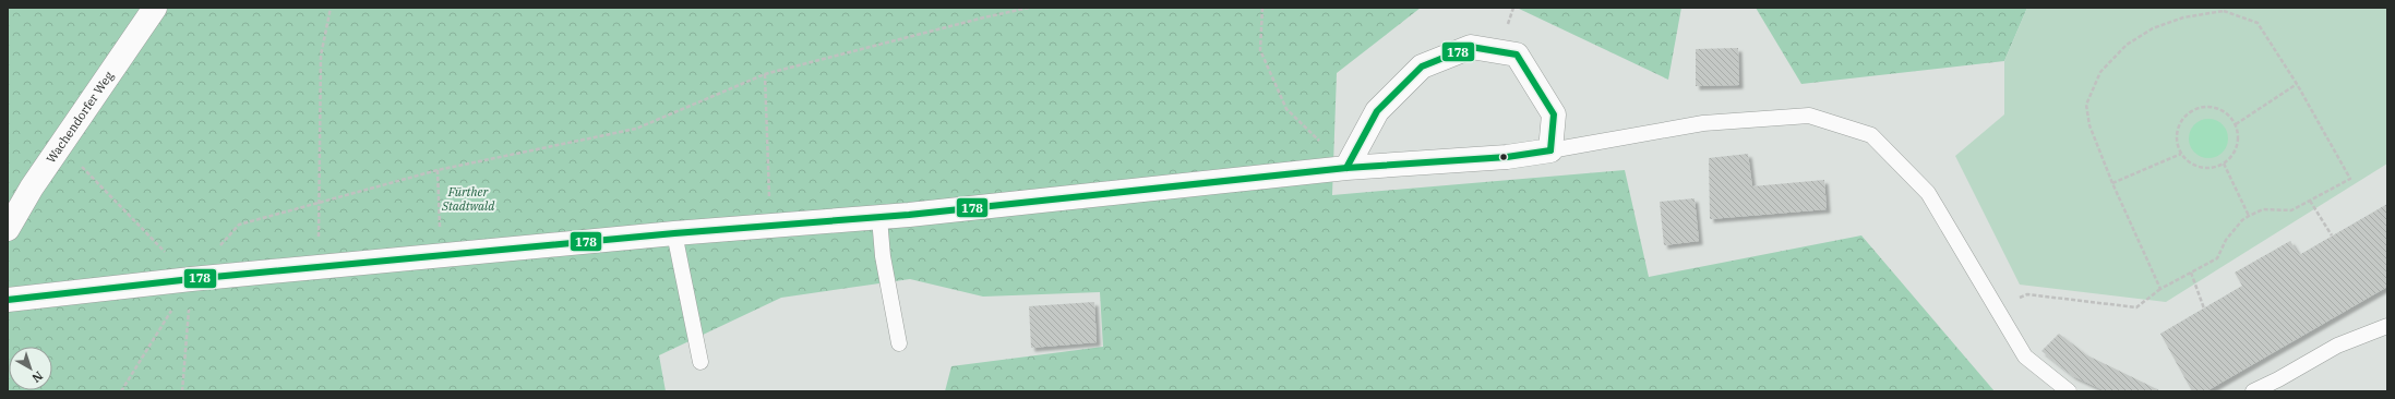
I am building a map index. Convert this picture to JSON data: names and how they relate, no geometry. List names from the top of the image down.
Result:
{
  "streets": {
    "street": ["Wachendorfer Weg"]
  },
  "parks": ["Fürther Stadtwald"],
  "lines": ["transit line 178"],
  "north": "bottom right"
}
